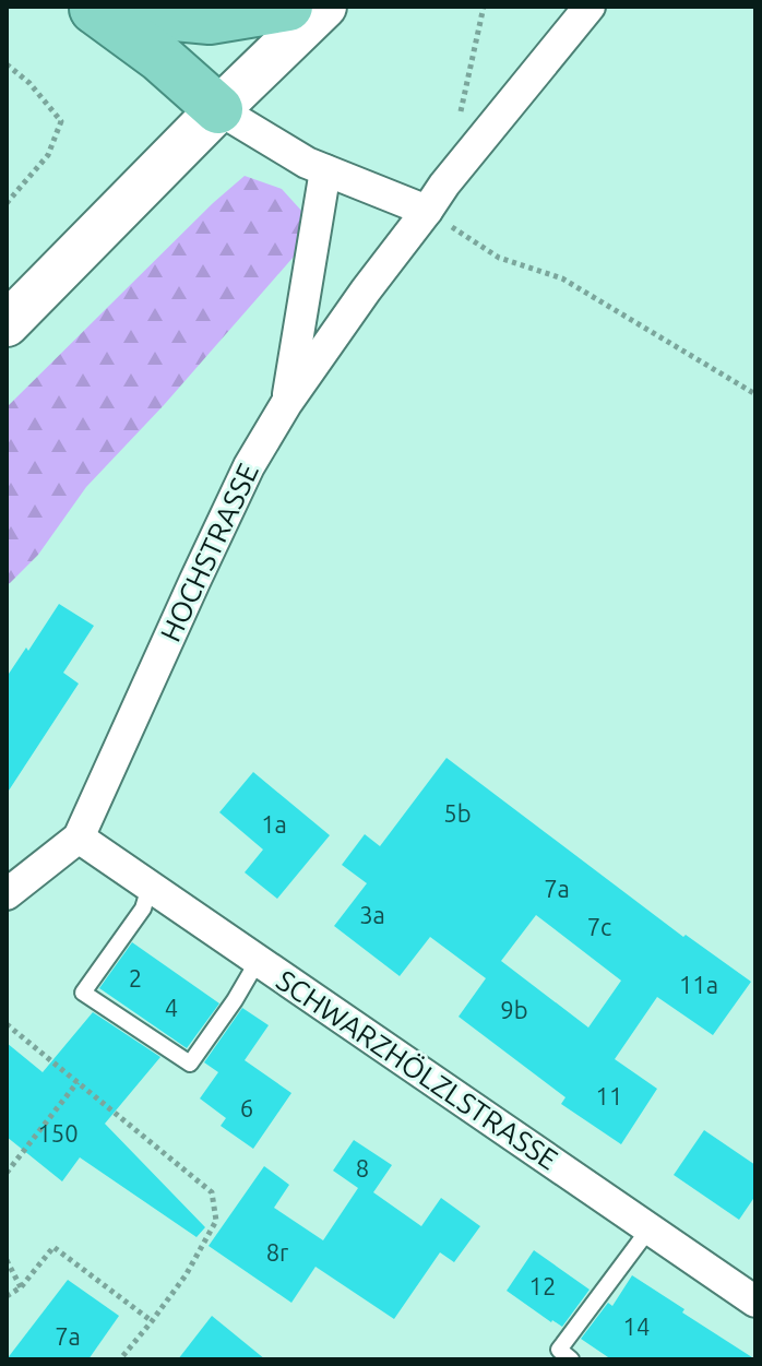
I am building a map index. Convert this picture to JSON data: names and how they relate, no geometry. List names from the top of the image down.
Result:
{
  "streets": {
    "street": ["HOCHSTRASSE", "SCHWARZHÖLZLSTRASSE"]
  },
  "crossings": [
    ["HOCHSTRASSE", "SCHWARZHÖLZLSTRASSE"]
  ],
  "house_numbers": [
    "5b",
    "1a",
    "7a",
    "3a",
    "7c",
    "2",
    "11a",
    "4",
    "9b",
    "11",
    "6",
    "150",
    "8",
    "8r",
    "12",
    "14",
    "7a"
  ]
}
